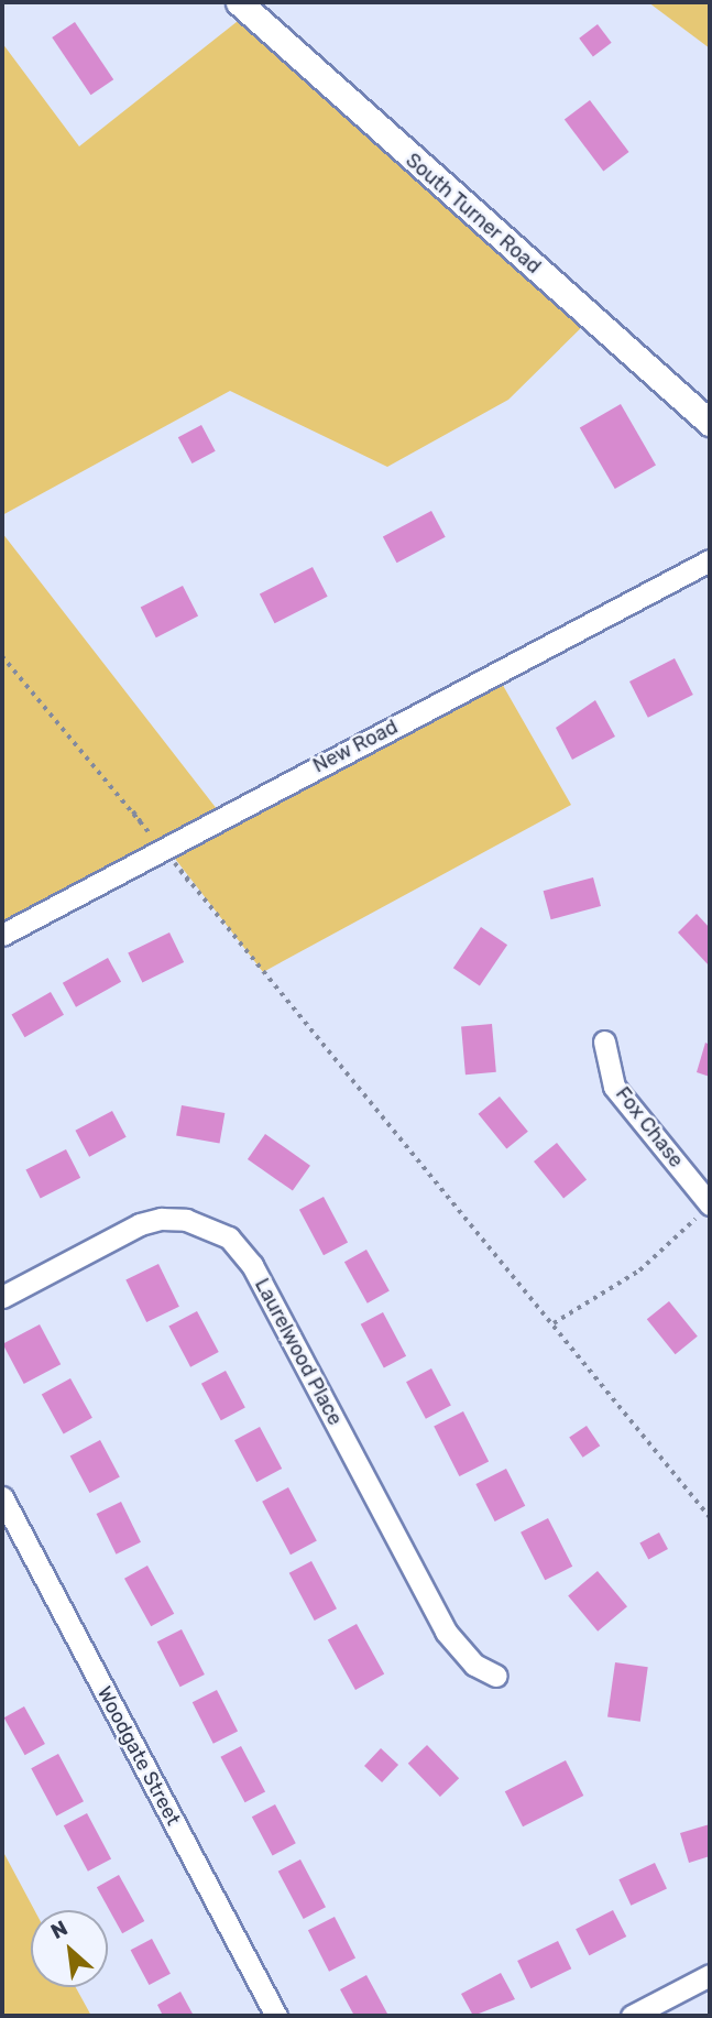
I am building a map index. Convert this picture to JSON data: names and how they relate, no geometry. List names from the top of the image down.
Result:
{
  "streets": {
    "street": [
      "South Turner Road",
      "New Road",
      "Fox Chase",
      "Laurelwood Place",
      "Woodgate Street"
    ]
  },
  "north": "top left"
}
